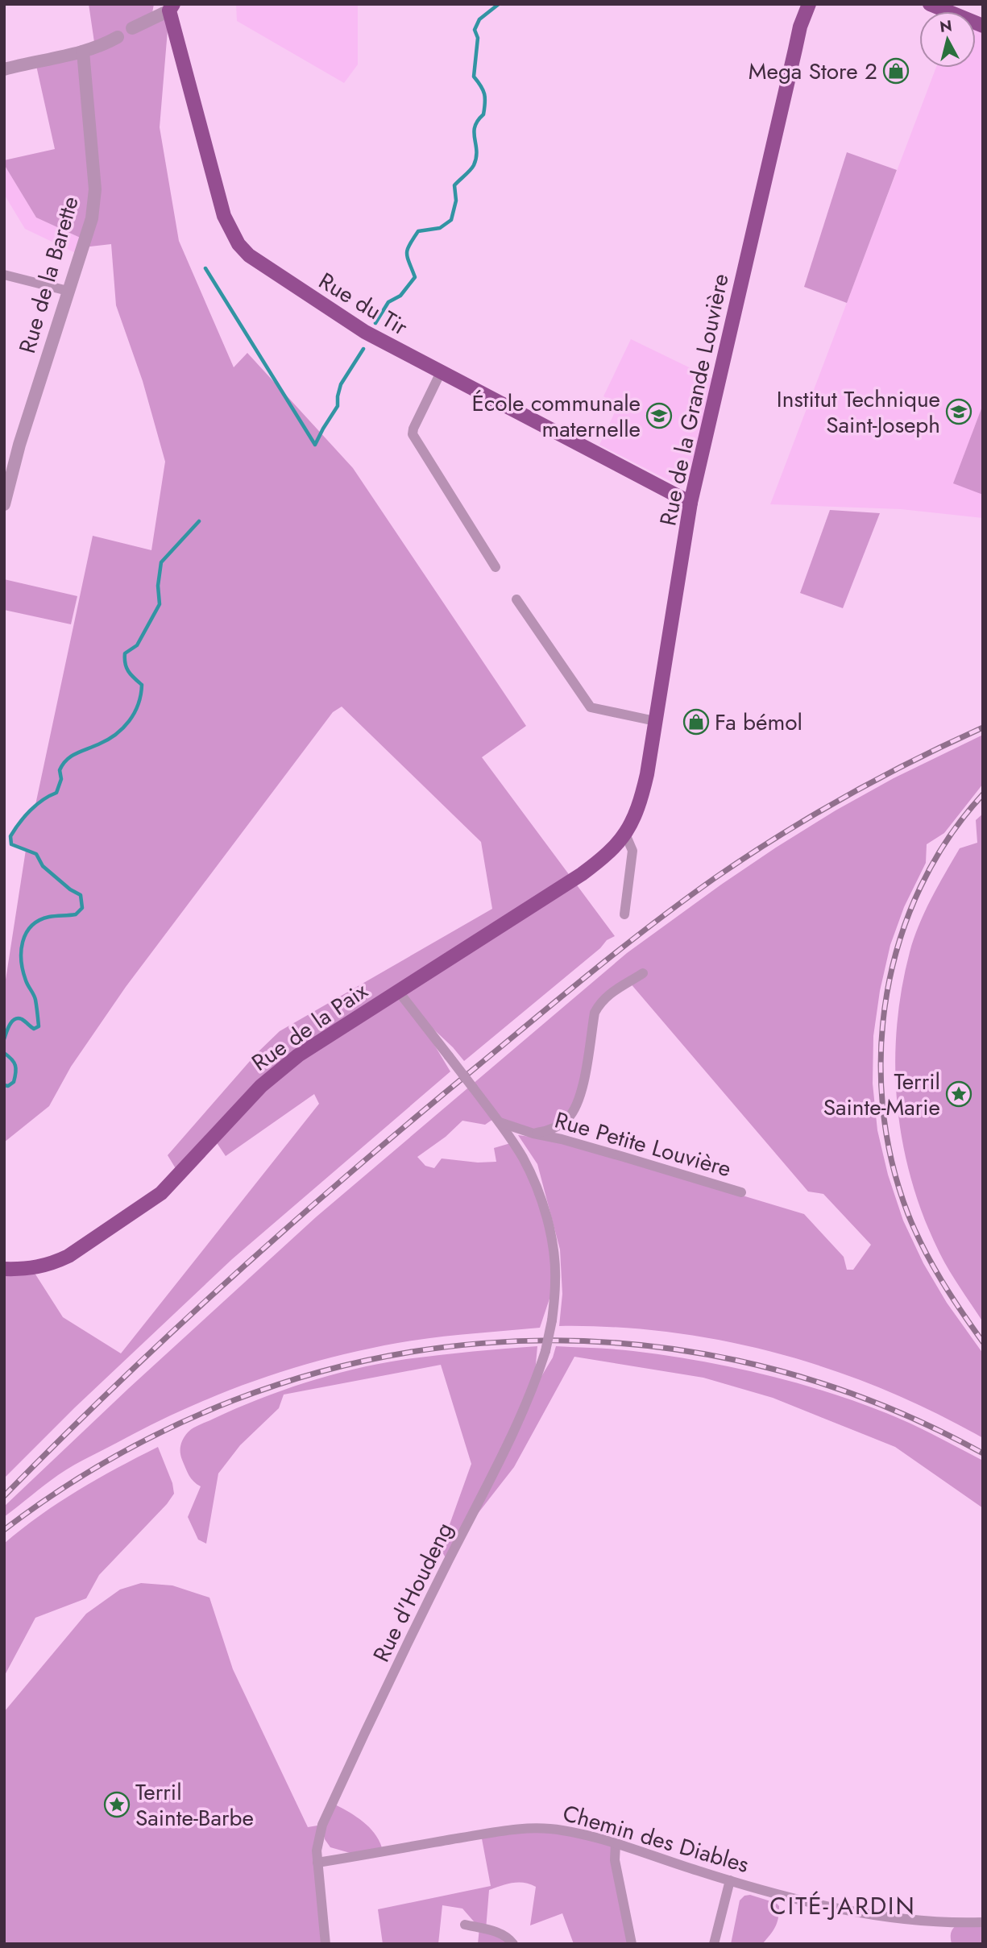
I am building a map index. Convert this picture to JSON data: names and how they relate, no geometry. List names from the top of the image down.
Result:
{
  "streets": {
    "main road": ["Rue du Tir", "Rue de la Grande Louvière", "Rue de la Paix"],
    "street": [
      "Rue de la Barette",
      "Rue Petite Louvière",
      "Rue d'Houdeng",
      "Chemin des Diables"
    ]
  },
  "crossings": [
    ["Rue du Tir", "Rue de la Grande Louvière"],
    ["Rue de la Grande Louvière", "Rue de la Paix"],
    ["Rue de la Paix", "Rue d'Houdeng"],
    ["Rue Petite Louvière", "Rue d'Houdeng"],
    ["Rue d'Houdeng", "Chemin des Diables"]
  ],
  "districts": ["CITÉ-JARDIN"],
  "places": {
    "shop": ["Mega Store 2", "Fa bémol"],
    "school or university": ["Institut Technique Saint-Joseph", "École communale maternelle"],
    "place": ["Terril Sainte-Marie", "Terril Sainte-Barbe"]
  },
  "north": "top"
}
